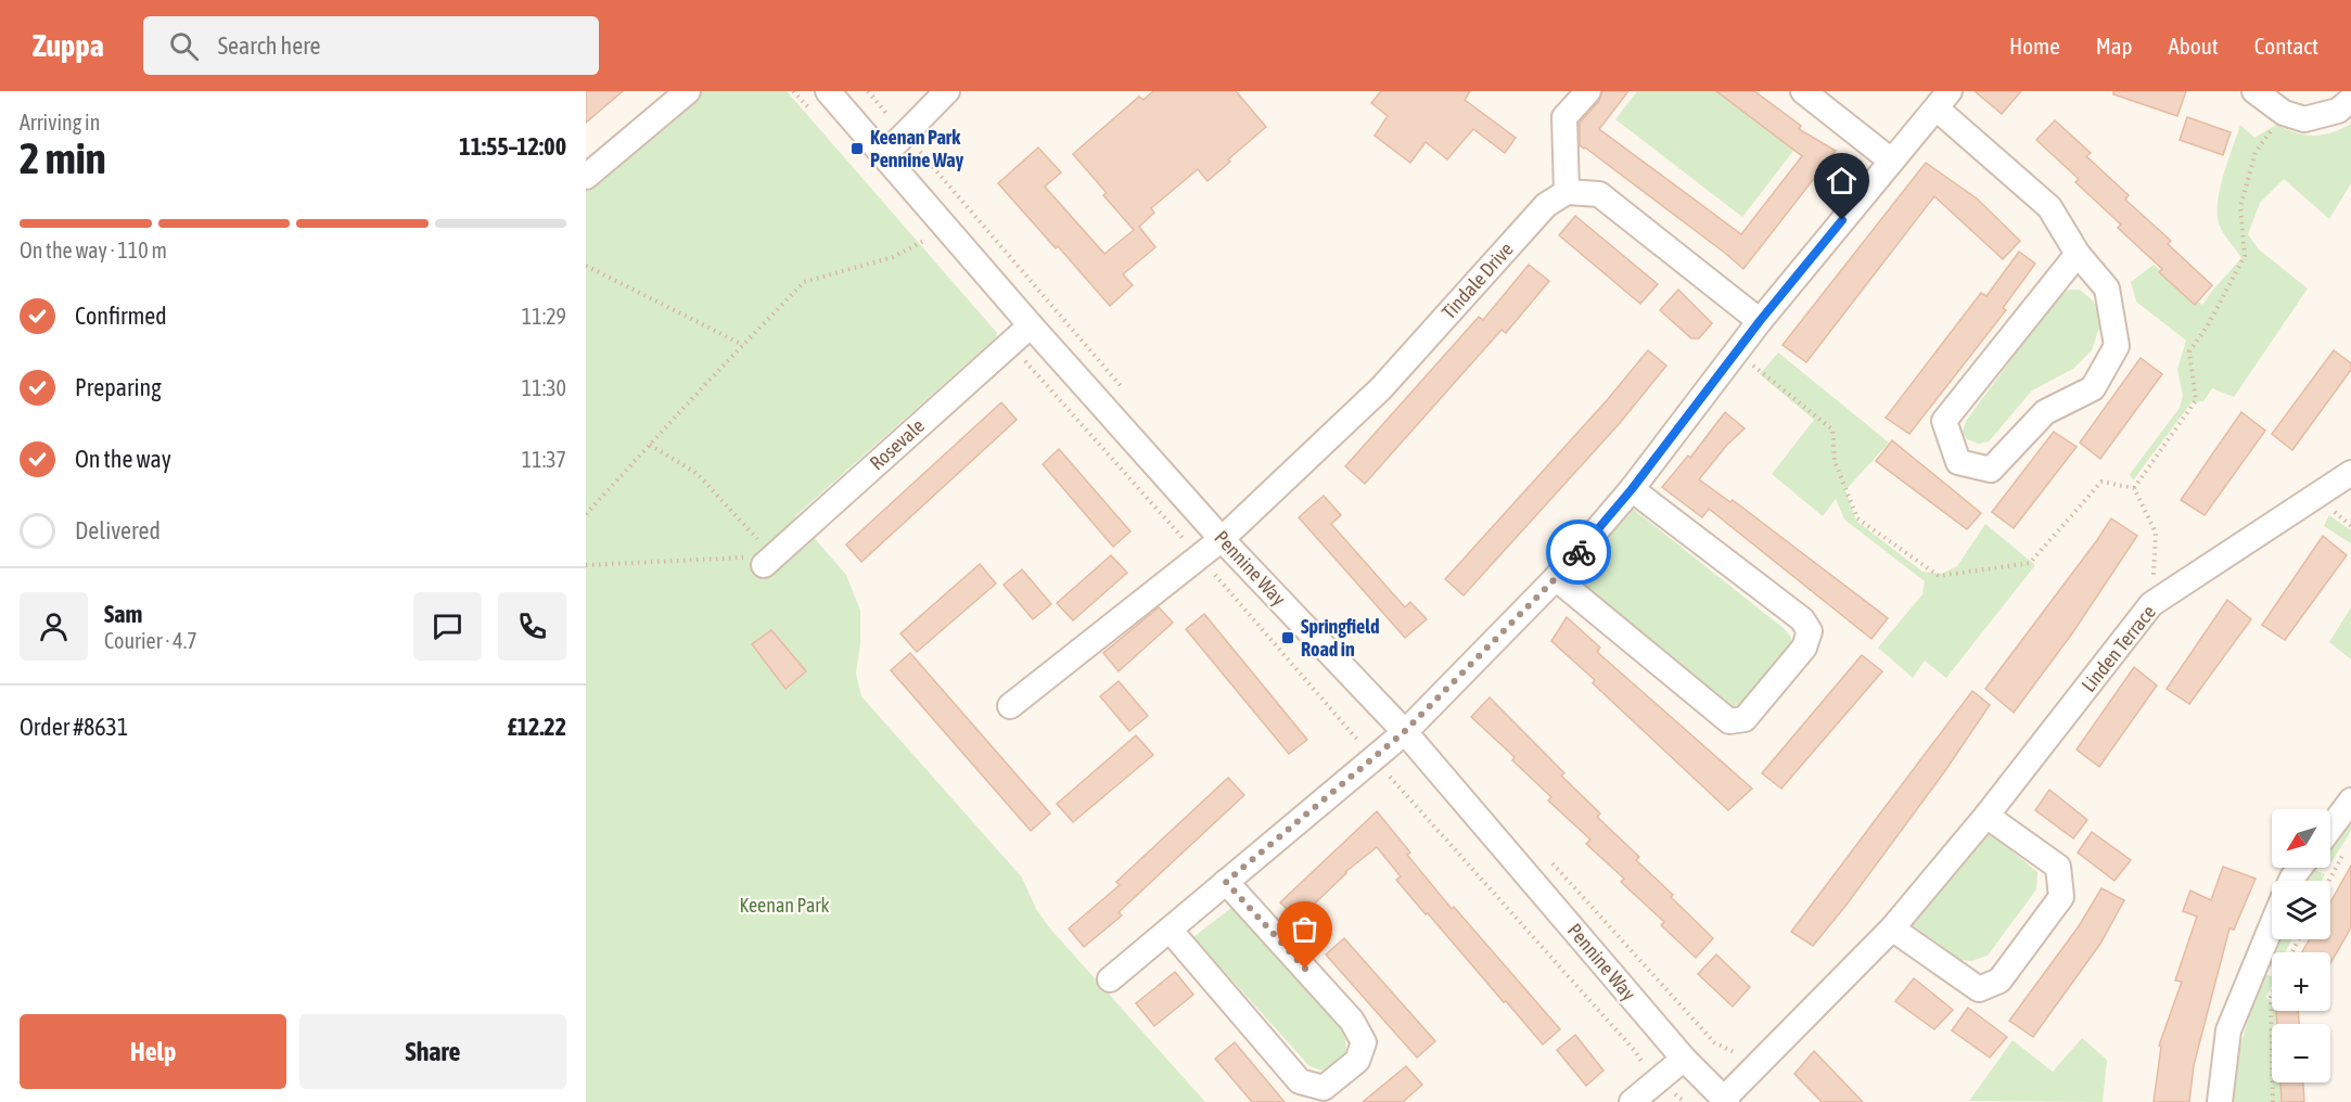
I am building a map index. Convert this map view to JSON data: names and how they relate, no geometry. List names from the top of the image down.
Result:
{
  "streets": {
    "street": [
      "Tindale Drive",
      "Rosevale",
      "Pennine Way",
      "Linden Terrace"
    ]
  },
  "crossings": [
    ["Tindale Drive", "Pennine Way"],
    ["Rosevale", "Pennine Way"],
    ["Pennine Way", "Linden Terrace"]
  ],
  "parks": ["Keenan Park"],
  "places": {
    "transit": ["Keenan Park Pennine Way", "Springfield Road in"]
  },
  "north": "bottom left",
  "page": {
    "header": "Zuppa",
    "search": "Search here",
    "nav": [
      "Home",
      "Map",
      "About",
      "Contact"
    ],
    "heading": ["2 min", "Arriving in", "11:55–12:00"],
    "panel": [
      "Sam",
      "Courier · 4.7",
      "Order #8631",
      "£12.22"
    ],
    "bar": "On the way · 110 m",
    "list": [
      ["Confirmed", "11:29"],
      ["Preparing", "11:30"],
      ["On the way", "11:37"],
      "Delivered"
    ],
    "map_buttons": ["+", "−"],
    "buttons": ["Help", "Share"]
  }
}
